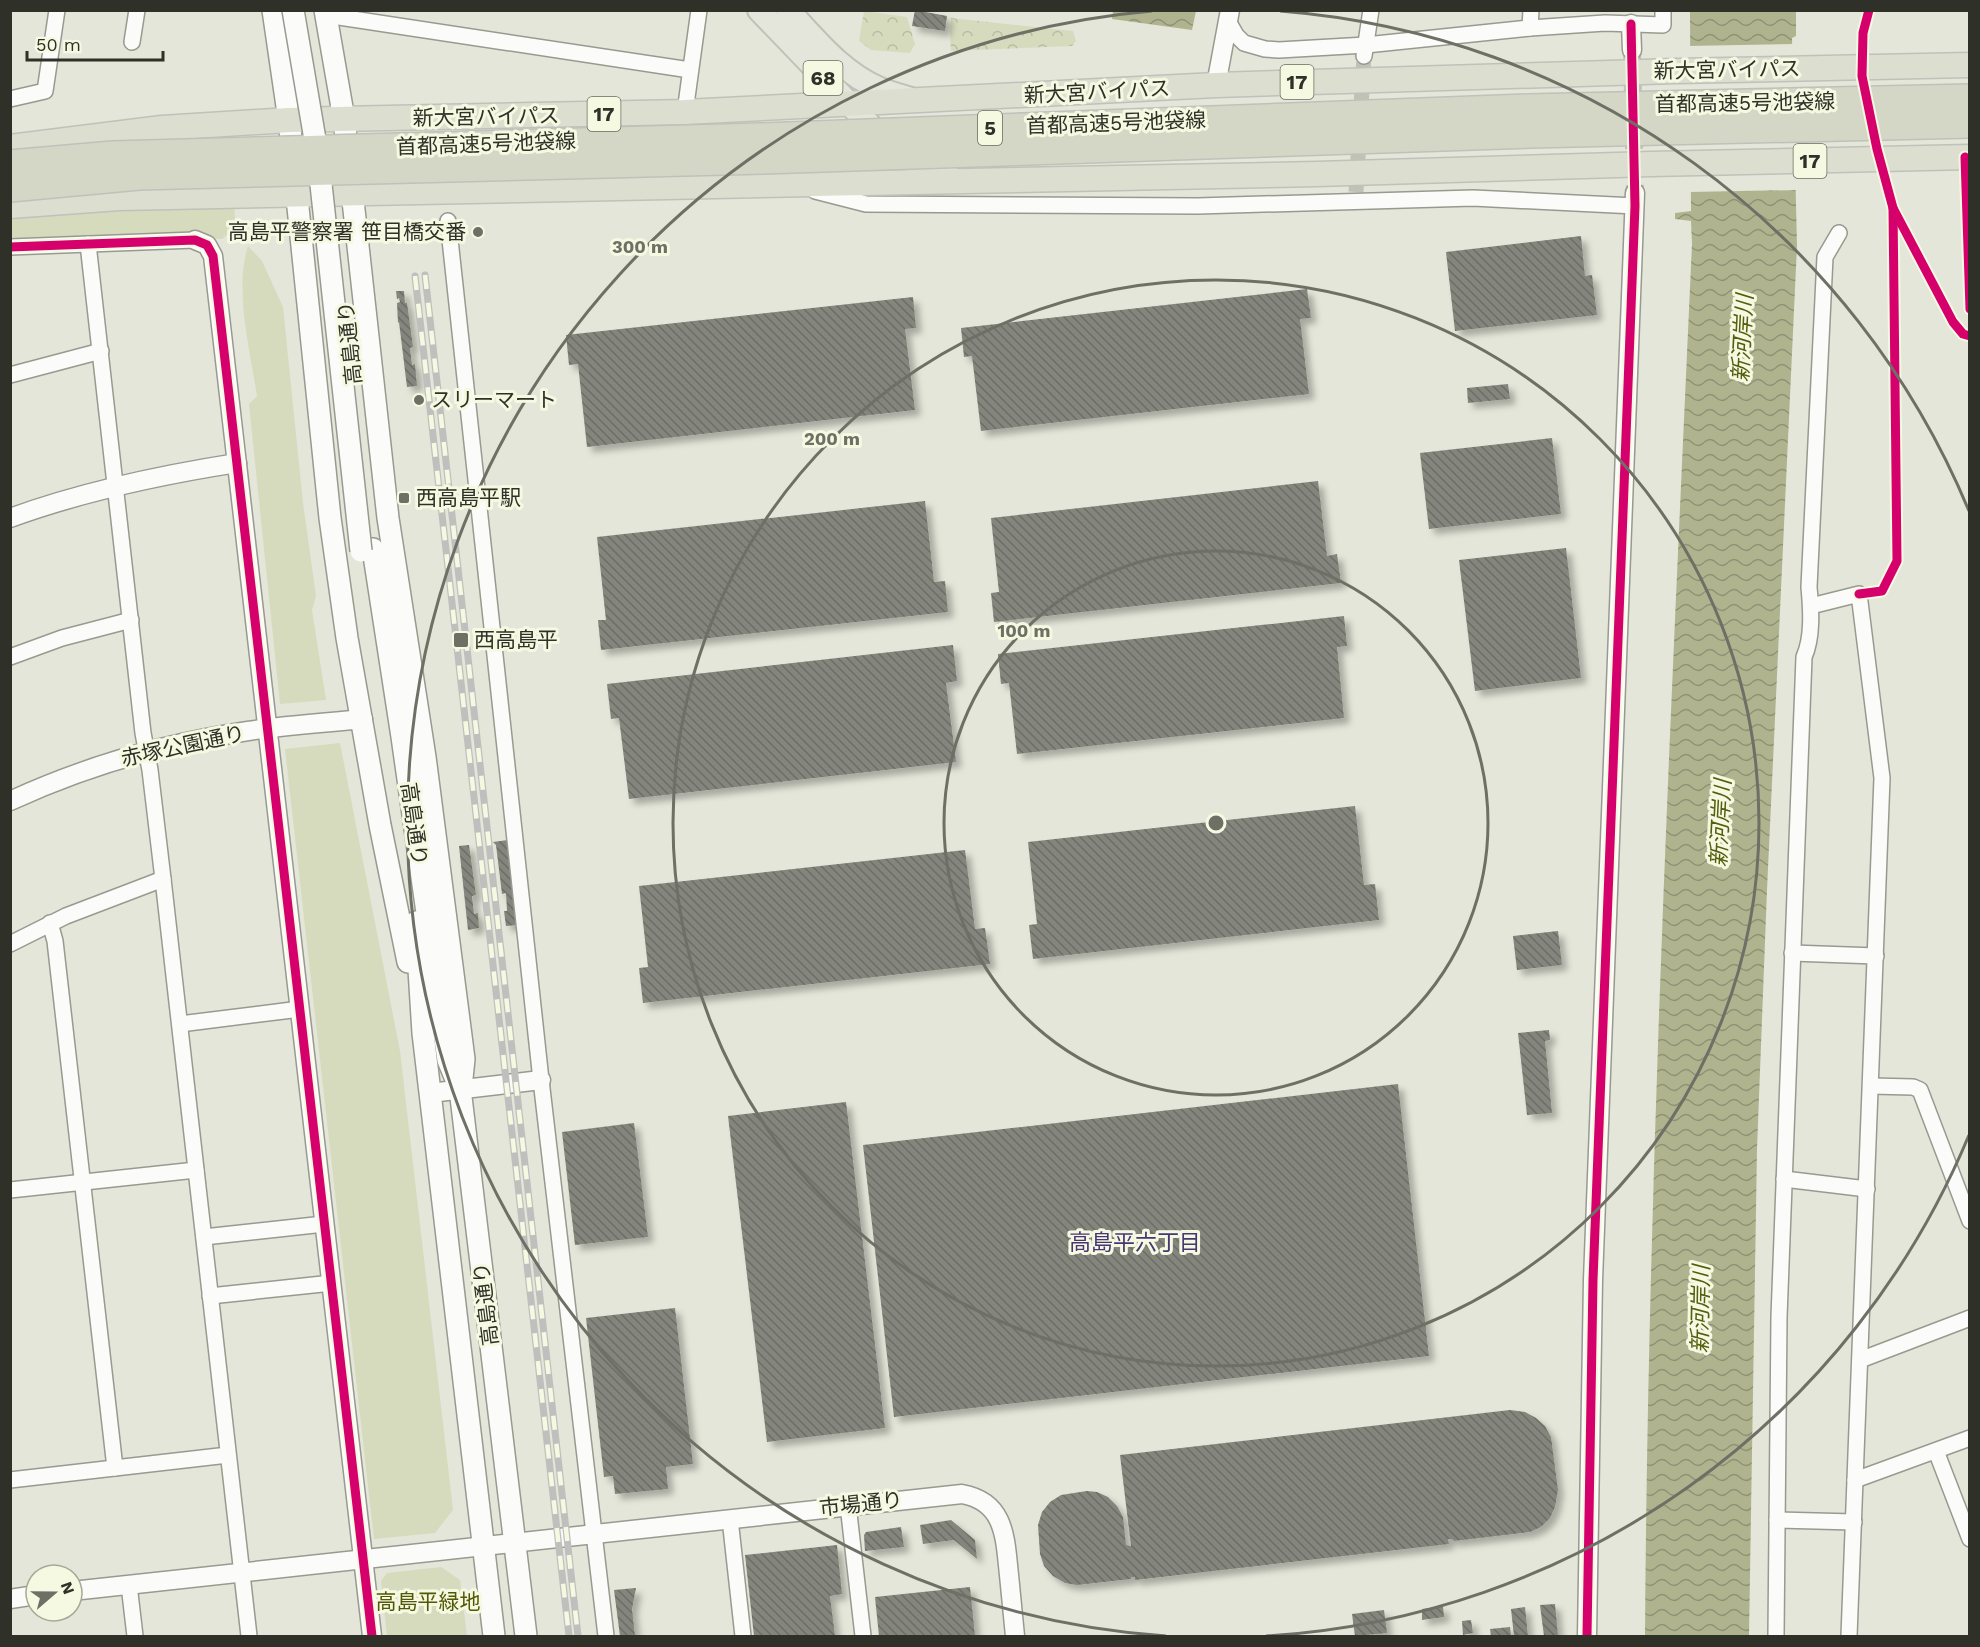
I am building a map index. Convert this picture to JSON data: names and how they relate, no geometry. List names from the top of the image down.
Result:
{
  "streets": {
    "highway": [
      "新大宮バイパス",
      "17",
      "首都高速5号池袋線",
      "5"
    ],
    "main road": ["68", "高島通り"],
    "street": ["赤塚公園通り", "市場通り"]
  },
  "crossings": [
    ["新大宮バイパス", "68"],
    ["68", "17"],
    ["高島通り", "市場通り"]
  ],
  "districts": ["高島平六丁目"],
  "water": ["新河岸川"],
  "parks": ["高島平緑地"],
  "places": {
    "other": ["高島平警察署 笹目橋交番", "スリーマート"],
    "transit": ["西高島平駅", "西高島平"]
  },
  "scale_bar": "50 m",
  "north": "right",
  "rings": ["300 m", "200 m", "100 m"]
}
